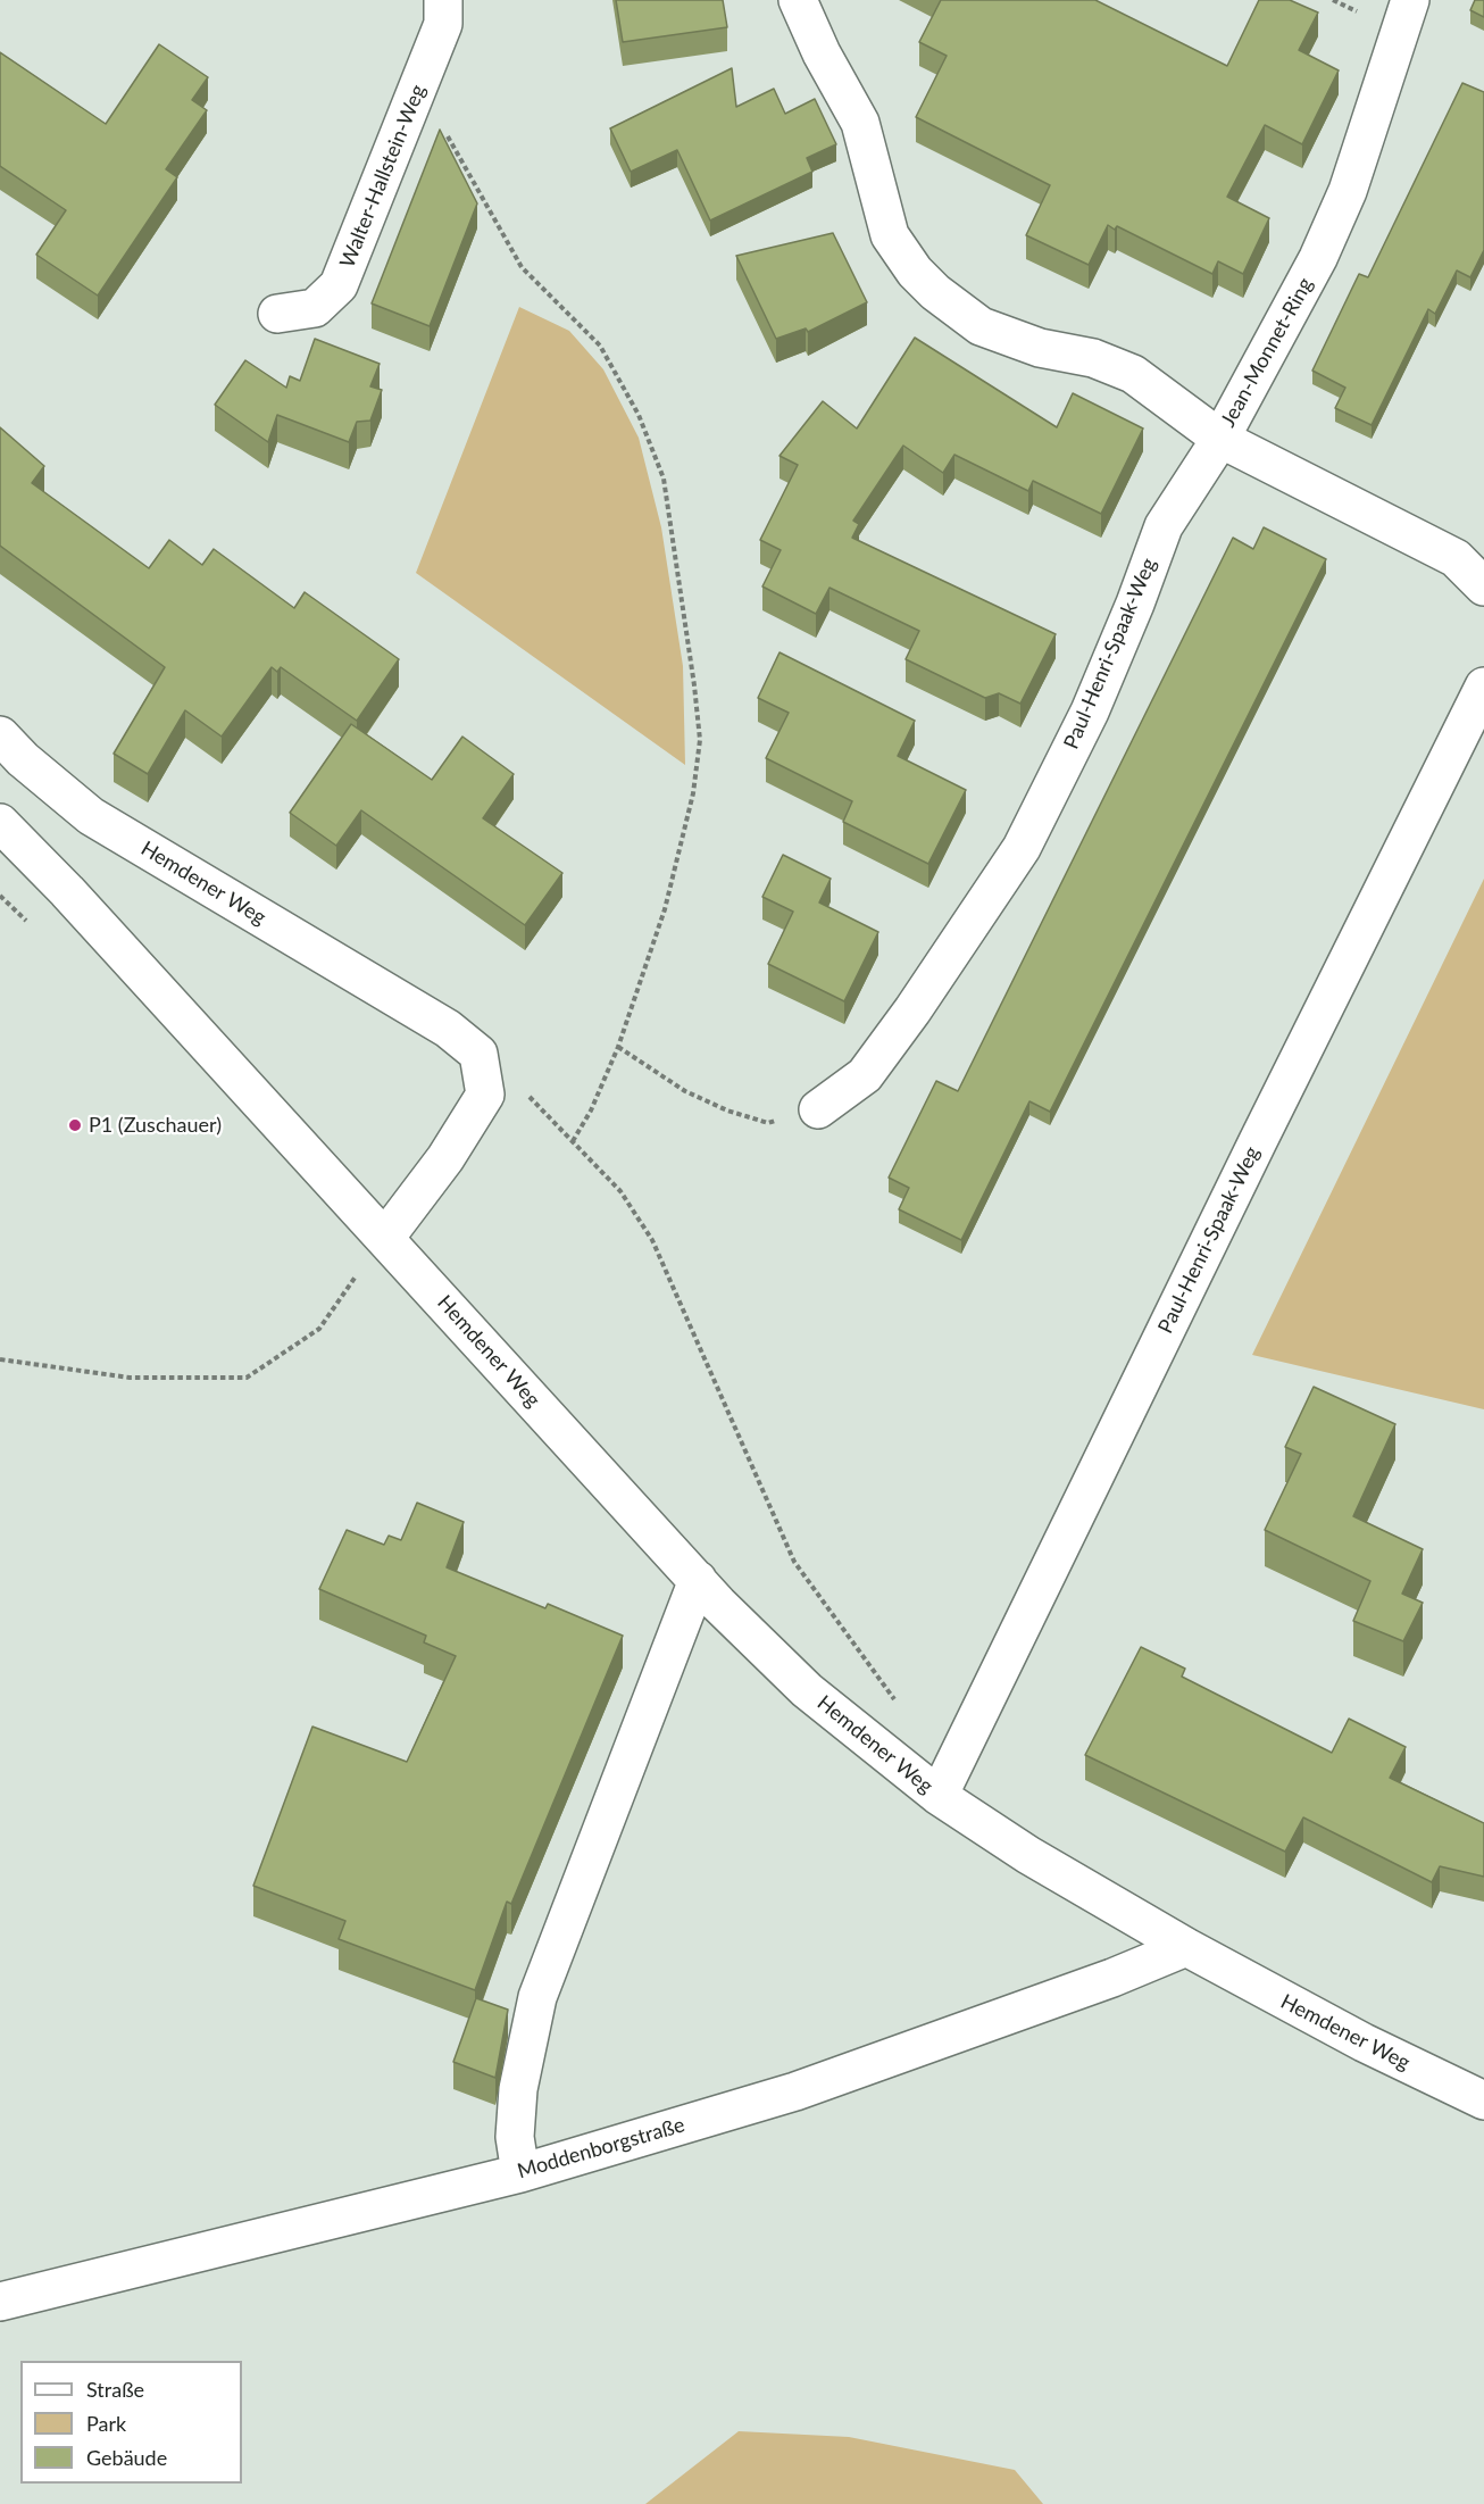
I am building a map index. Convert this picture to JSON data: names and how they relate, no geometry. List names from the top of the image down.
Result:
{
  "streets": {
    "street": [
      "Walter-Hallstein-Weg",
      "Jean-Monnet-Ring",
      "Paul-Henri-Spaak-Weg",
      "Hemdener Weg",
      "Moddenborgstraße"
    ]
  },
  "crossings": [
    ["Jean-Monnet-Ring", "Paul-Henri-Spaak-Weg"],
    ["Paul-Henri-Spaak-Weg", "Hemdener Weg"],
    ["Hemdener Weg", "Moddenborgstraße"]
  ],
  "places": ["P1 (Zuschauer)"],
  "legend": ["Straße", "Park", "Gebäude"]
}
